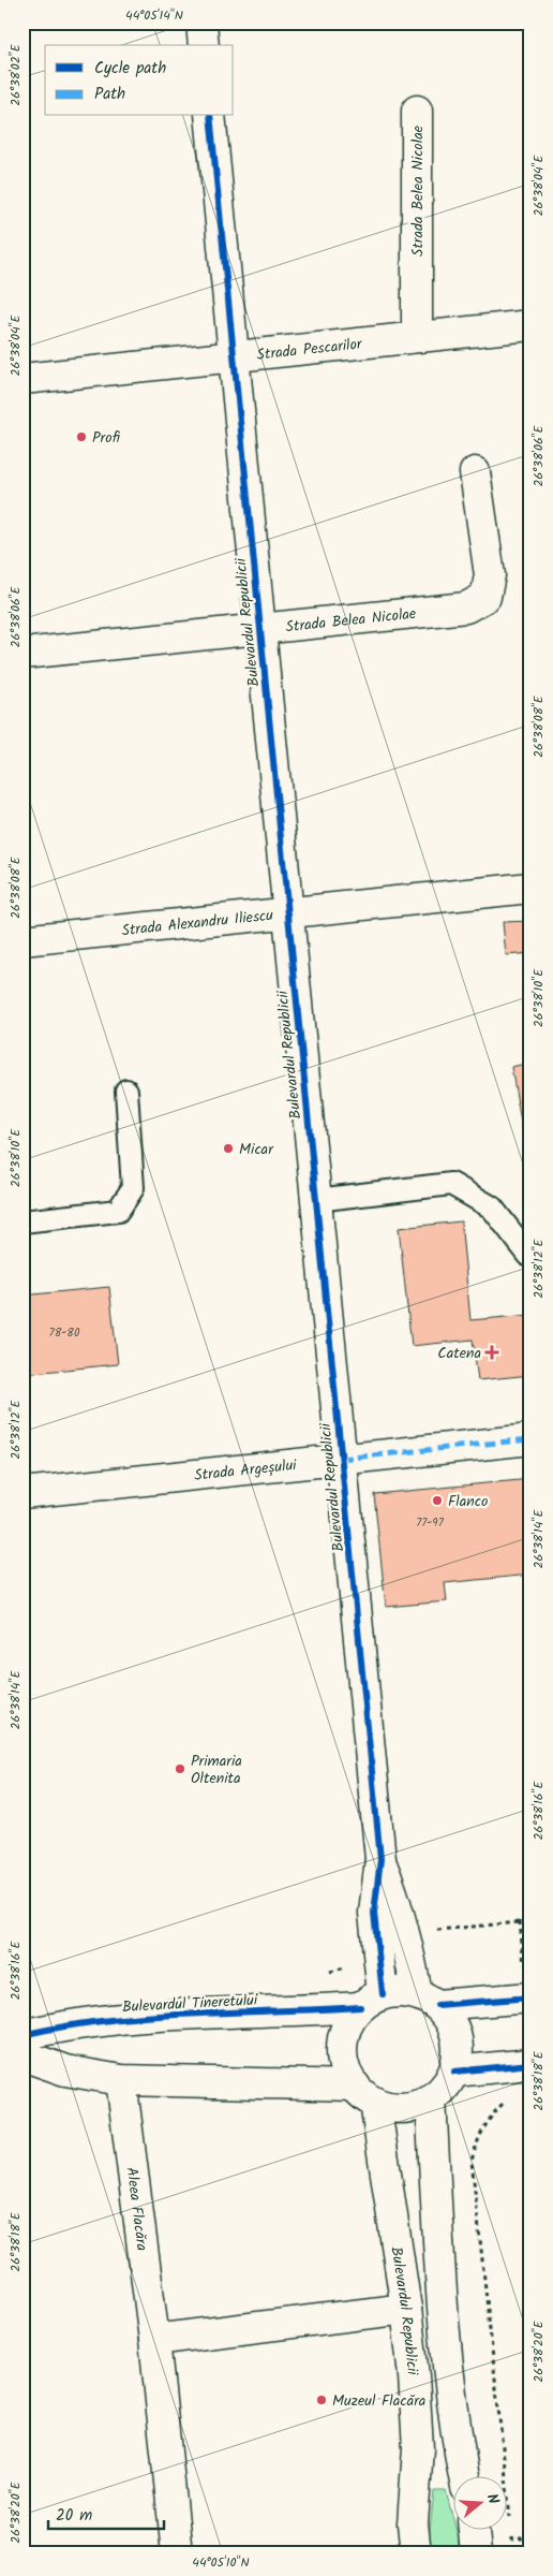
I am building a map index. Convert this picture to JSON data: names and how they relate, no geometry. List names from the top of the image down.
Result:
{
  "streets": {
    "street": [
      "Strada Belea Nicolae",
      "Strada Pescarilor",
      "Bulevardul Republicii",
      "Strada Alexandru Iliescu",
      "Strada Argeșului",
      "Bulevardul Tineretului",
      "Aleea Flacăra"
    ]
  },
  "crossings": [
    ["Strada Belea Nicolae", "Strada Pescarilor"],
    ["Strada Belea Nicolae", "Bulevardul Republicii"],
    ["Strada Pescarilor", "Bulevardul Republicii"],
    ["Bulevardul Republicii", "Strada Alexandru Iliescu"],
    ["Bulevardul Republicii", "Strada Argeșului"],
    ["Bulevardul Republicii", "Bulevardul Tineretului"]
  ],
  "places": {
    "other": [
      "Profi",
      "Micar",
      "Flanco",
      "Primaria Oltenita",
      "Muzeul Flacăra"
    ],
    "health": ["Catena"]
  },
  "house_numbers": ["78-80", "77-97"],
  "legend": ["Cycle path", "Path"],
  "scale_bar": "20 m",
  "north": "right",
  "coordinates": [
    "44°05'14\"N",
    "26°38'02\"E",
    "26°38'04\"E",
    "26°38'06\"E",
    "26°38'08\"E",
    "26°38'10\"E",
    "26°38'12\"E",
    "26°38'14\"E",
    "26°38'16\"E",
    "26°38'18\"E",
    "26°38'20\"E",
    "44°05'10\"N"
  ]
}
